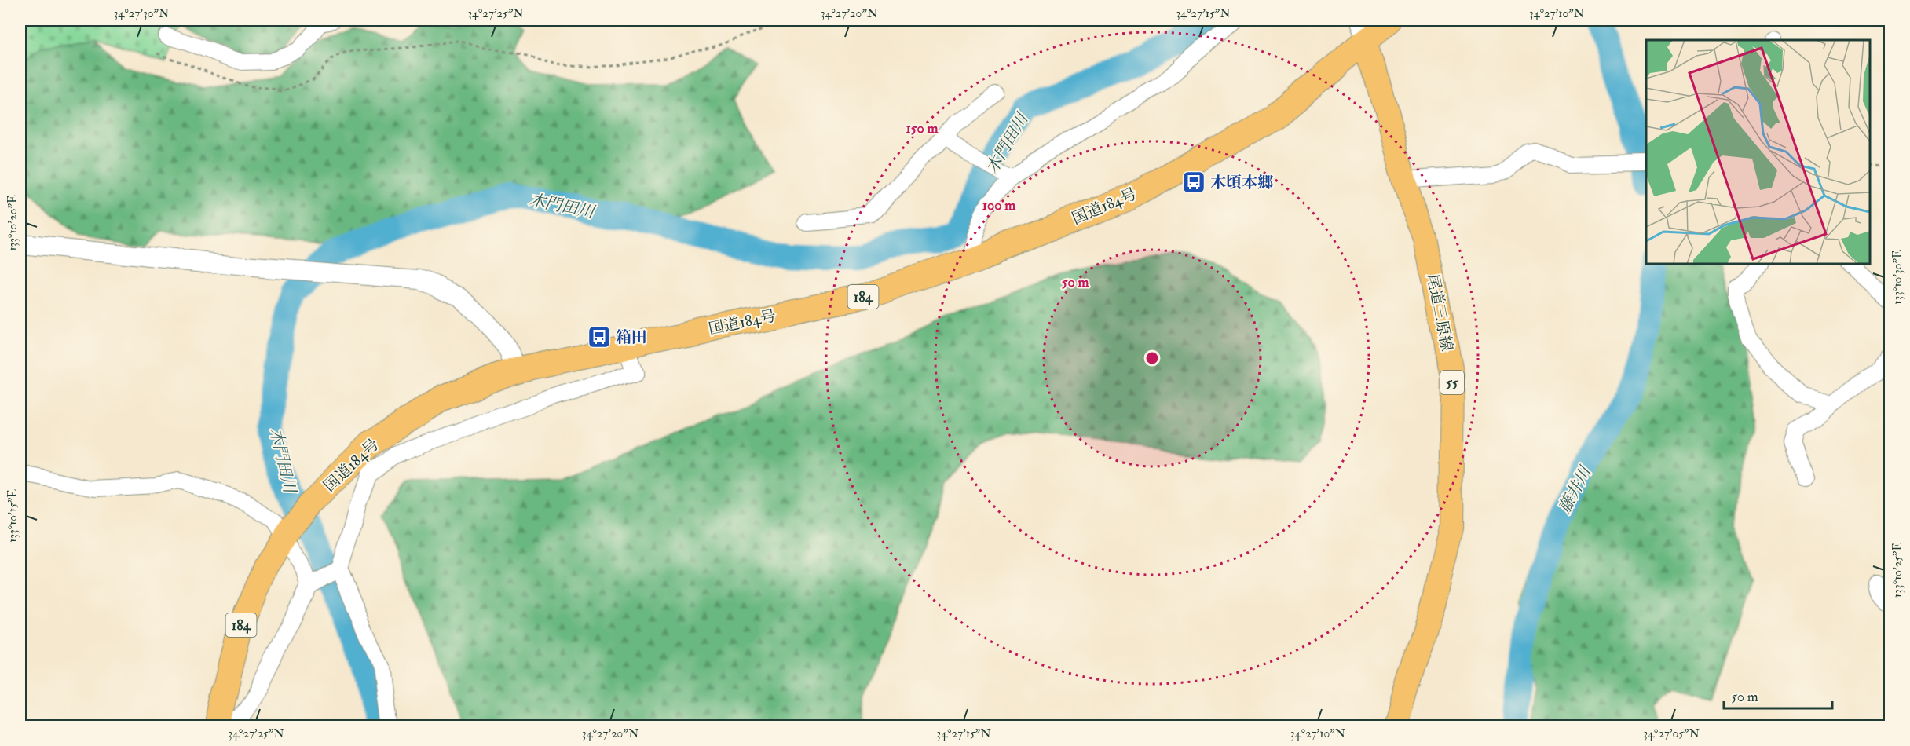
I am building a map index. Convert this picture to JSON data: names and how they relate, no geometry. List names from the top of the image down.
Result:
{
  "streets": {
    "highway": ["国道184号", "184"],
    "main road": ["尾道三原線", "55"]
  },
  "crossings": [
    ["国道184号", "尾道三原線"]
  ],
  "water": ["木門田川", "藤井川"],
  "places": {
    "bus stop": ["木頃本郷", "箱田"]
  },
  "scale_bar": "50 m",
  "coordinates": [
    "34°27'30\"N",
    "34°27'25\"N",
    "34°27'20\"N",
    "34°27'15\"N",
    "34°27'10\"N",
    "133°10'20\"E",
    "133°10'30\"E",
    "133°10'15\"E",
    "133°10'25\"E",
    "34°27'05\"N"
  ],
  "rings": ["150 m", "100 m", "50 m"]
}
